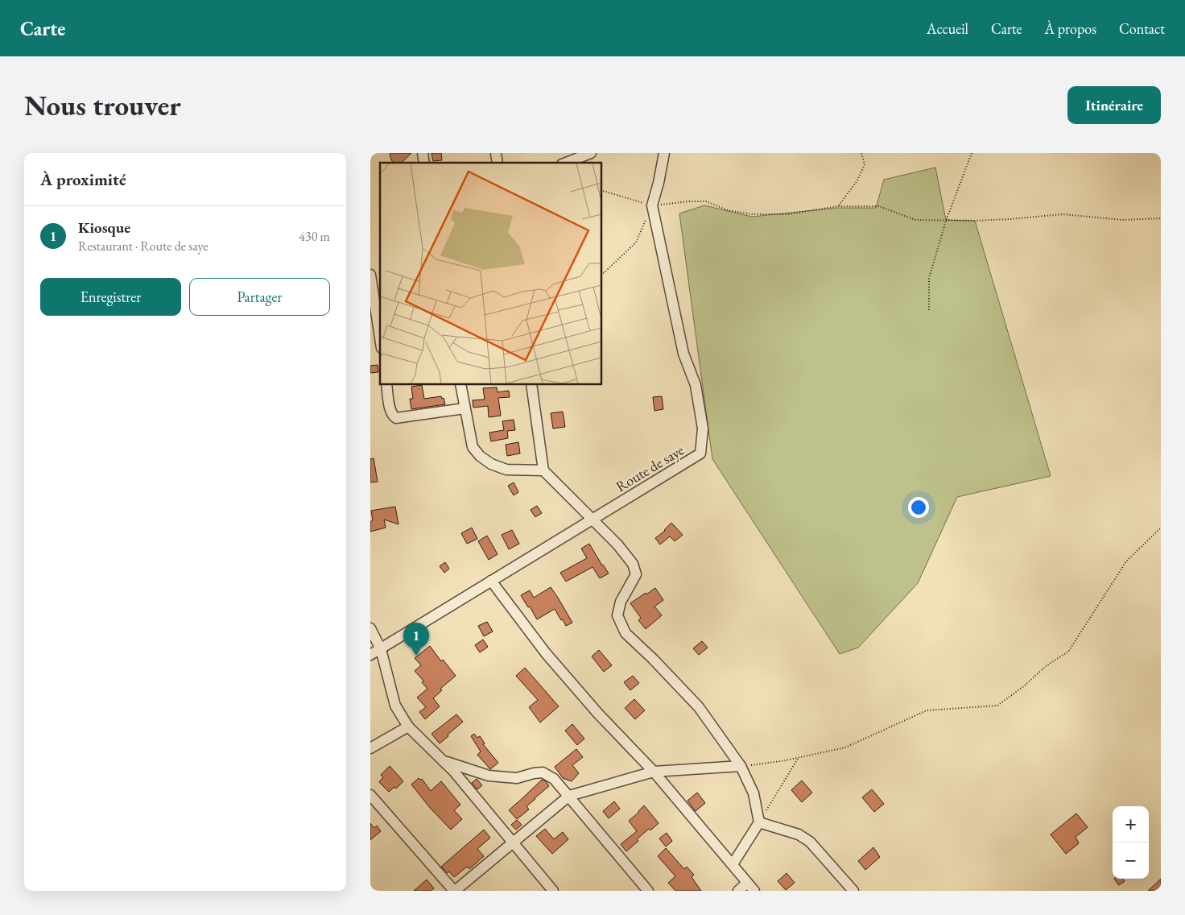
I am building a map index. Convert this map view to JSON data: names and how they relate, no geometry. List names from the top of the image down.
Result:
{
  "streets": {
    "street": ["Route de saye"]
  },
  "page": {
    "header": "Carte",
    "nav": [
      "Accueil",
      "Carte",
      "À propos",
      "Contact"
    ],
    "buttons": [
      "Itinéraire",
      ["Enregistrer", "Partager"]
    ],
    "title": "Nous trouver",
    "heading": "À proximité",
    "list": [
      {
        "mark": "1",
        "name": "Kiosque",
        "note": "Restaurant · Route de saye",
        "value": "430 m"
      }
    ],
    "pins": "1",
    "map_buttons": ["+", "−"]
  }
}
